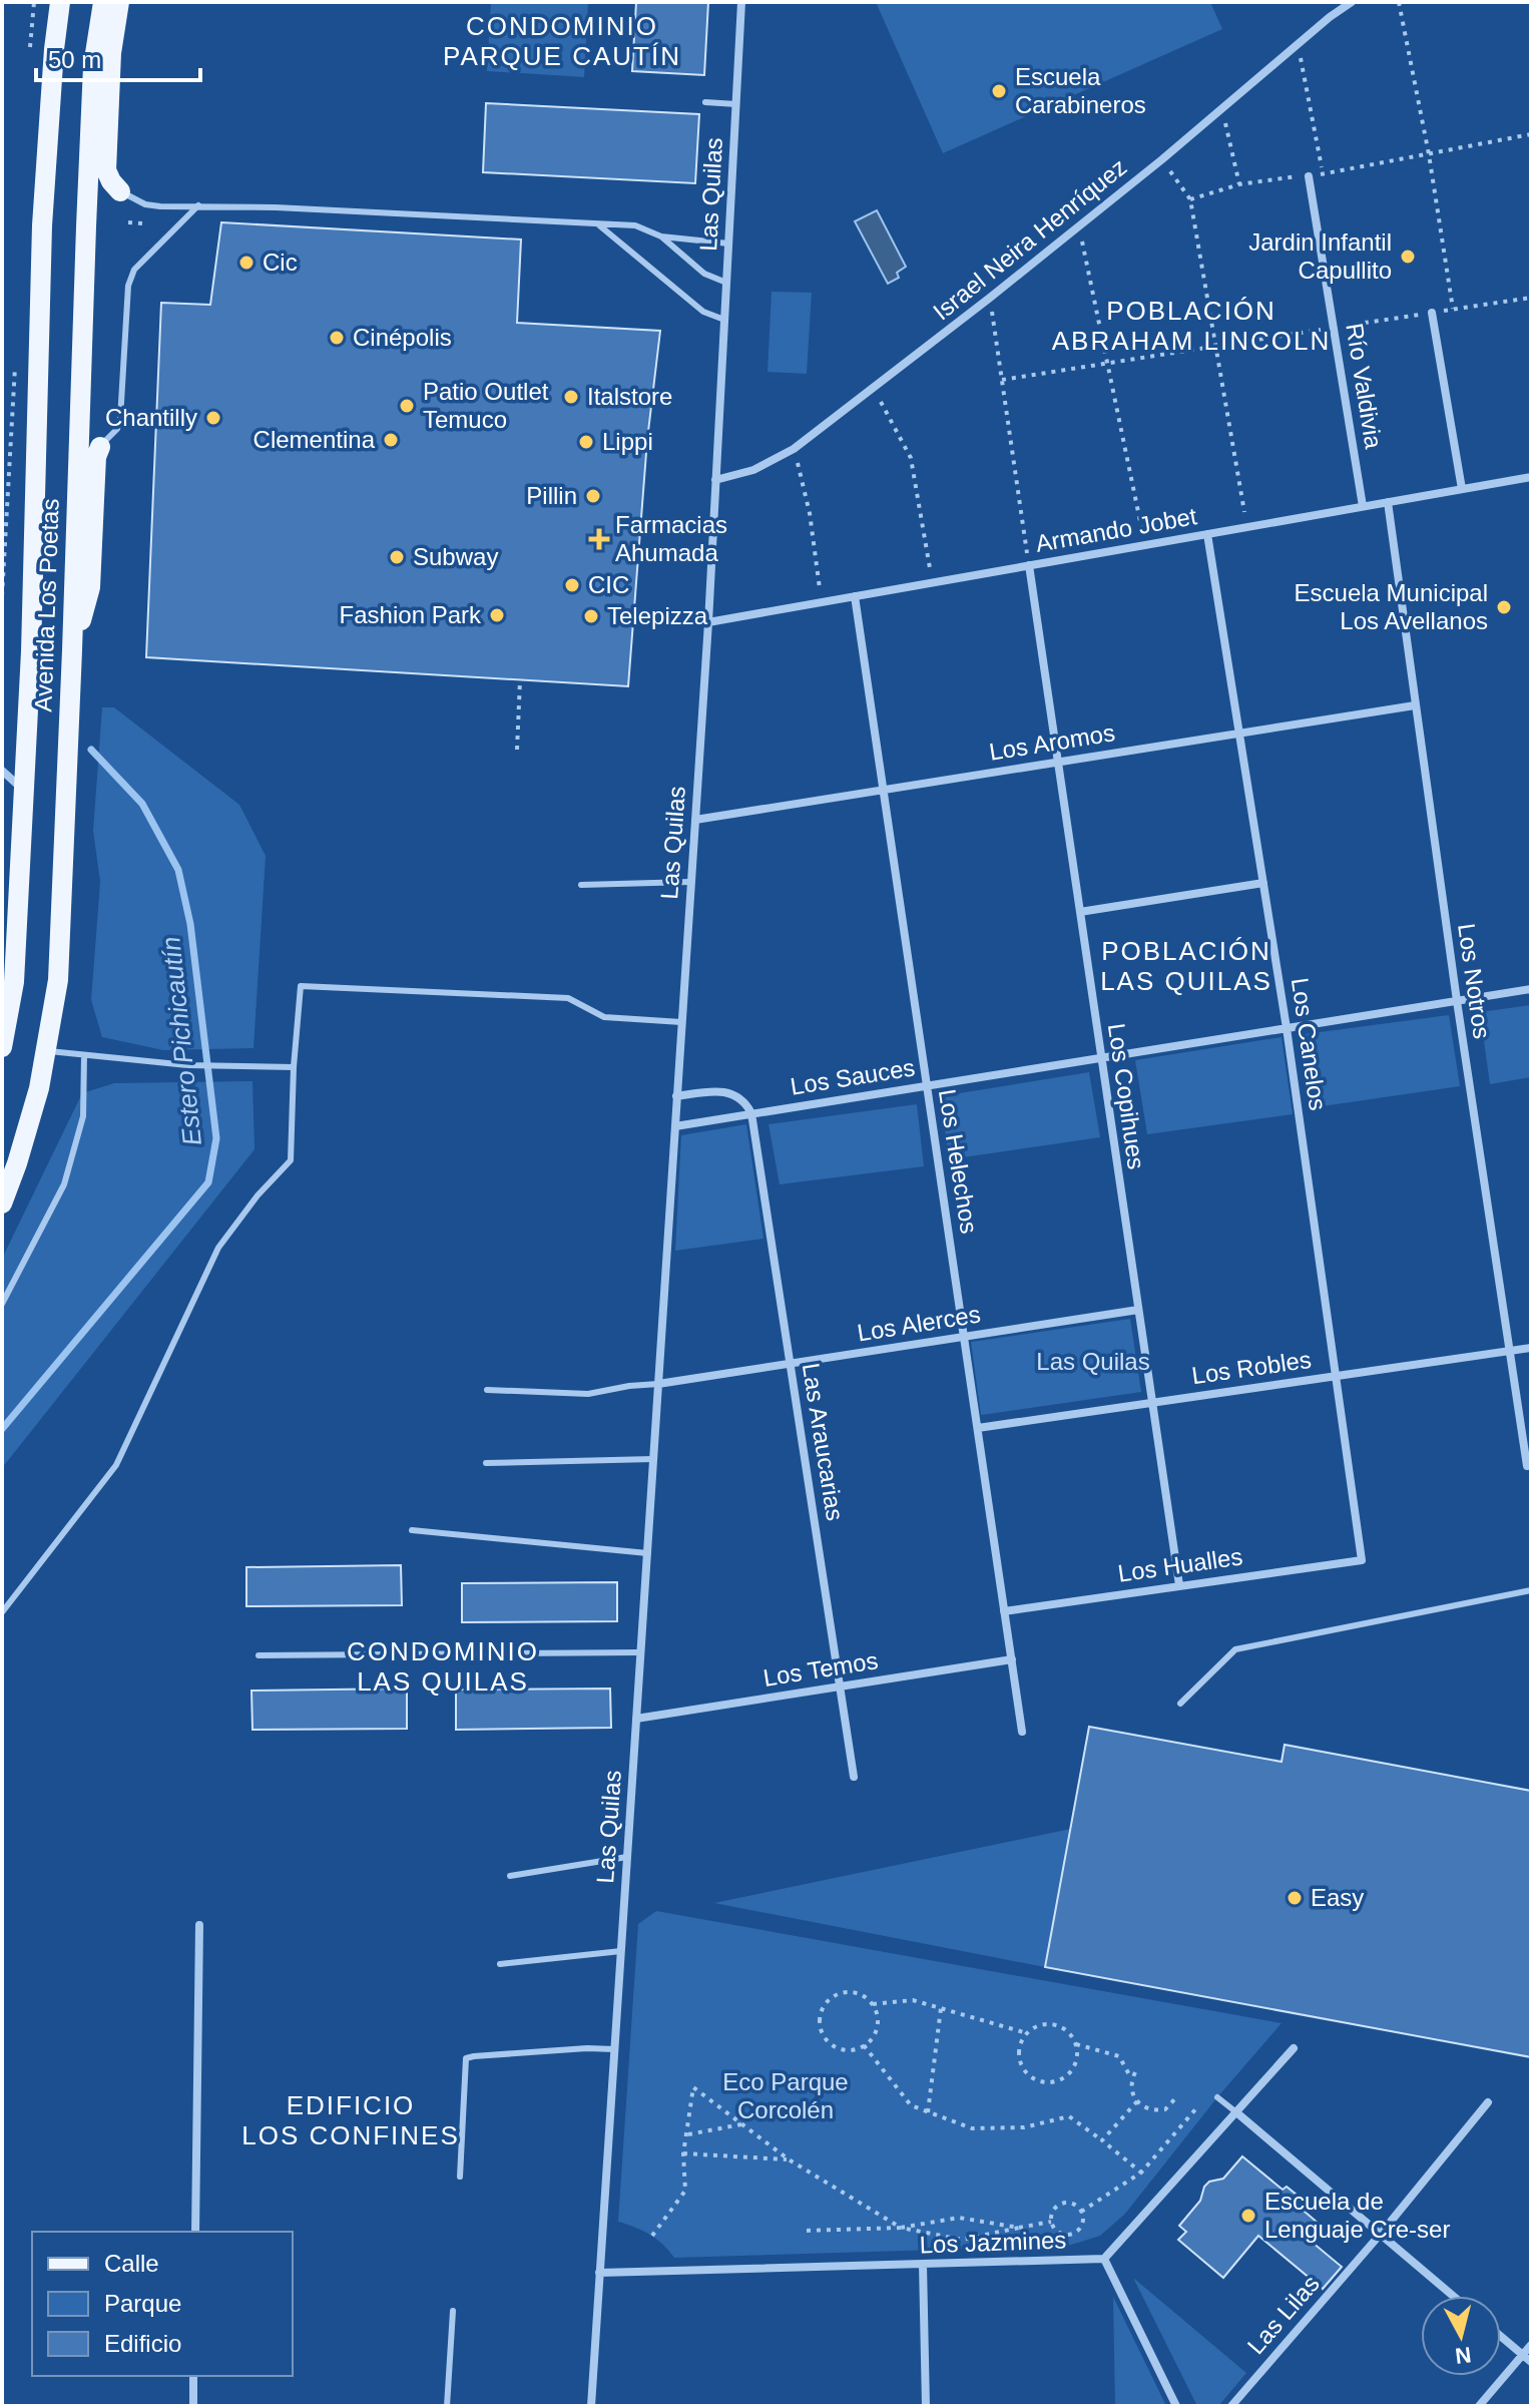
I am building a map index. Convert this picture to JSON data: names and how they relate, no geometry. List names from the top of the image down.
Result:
{
  "streets": {
    "main road": ["Avenida Los Poetas"],
    "street": [
      "Las Quilas",
      "Israel Neira Henríquez",
      "Río Valdivia",
      "Armando Jobet",
      "Los Aromos",
      "Los Notros",
      "Los Canelos",
      "Los Sauces",
      "Los Copihues",
      "Los Helechos",
      "Los Alerces",
      "Los Robles",
      "Las Araucarias",
      "Los Hualles",
      "Los Temos",
      "Los Jazmines",
      "Las Lilas"
    ]
  },
  "crossings": [
    ["Las Quilas", "Israel Neira Henríquez"],
    ["Las Quilas", "Armando Jobet"],
    ["Las Quilas", "Los Aromos"],
    ["Las Quilas", "Los Sauces"],
    ["Las Quilas", "Los Alerces"],
    ["Las Quilas", "Los Temos"],
    ["Las Quilas", "Los Jazmines"],
    ["Río Valdivia", "Armando Jobet"],
    ["Armando Jobet", "Los Notros"],
    ["Armando Jobet", "Los Canelos"],
    ["Armando Jobet", "Los Copihues"],
    ["Armando Jobet", "Los Helechos"],
    ["Los Aromos", "Los Notros"],
    ["Los Aromos", "Los Canelos"],
    ["Los Aromos", "Los Copihues"],
    ["Los Aromos", "Los Helechos"],
    ["Los Notros", "Los Sauces"],
    ["Los Notros", "Los Robles"],
    ["Los Canelos", "Los Sauces"],
    ["Los Canelos", "Los Robles"],
    ["Los Canelos", "Los Hualles"],
    ["Los Sauces", "Los Copihues"],
    ["Los Sauces", "Los Helechos"],
    ["Los Sauces", "Las Araucarias"],
    ["Los Copihues", "Los Alerces"],
    ["Los Copihues", "Los Robles"],
    ["Los Copihues", "Los Hualles"],
    ["Los Helechos", "Los Alerces"],
    ["Los Helechos", "Los Robles"],
    ["Los Helechos", "Los Hualles"],
    ["Los Helechos", "Los Temos"],
    ["Los Alerces", "Las Araucarias"],
    ["Las Araucarias", "Los Temos"]
  ],
  "districts": [
    "CONDOMINIO PARQUE CAUTÍN",
    "POBLACIÓN ABRAHAM LINCOLN",
    "POBLACIÓN LAS QUILAS",
    "CONDOMINIO LAS QUILAS",
    "EDIFICIO LOS CONFINES"
  ],
  "water": ["Estero Pichicautín"],
  "parks": ["Las Quilas", "Eco Parque Corcolén"],
  "places": {
    "other": [
      "Escuela Carabineros",
      "Jardin Infantil Capullito",
      "Cic",
      "Cinépolis",
      "Italstore",
      "Patio Outlet Temuco",
      "Chantilly",
      "Clementina",
      "Lippi",
      "Pillin",
      "Subway",
      "CIC",
      "Escuela Municipal Los Avellanos",
      "Fashion Park",
      "Telepizza",
      "Easy",
      "Escuela de Lenguaje Cre-ser"
    ],
    "health": ["Farmacias Ahumada"]
  },
  "legend": ["Calle", "Parque", "Edificio"],
  "scale_bar": "50 m",
  "north": "bottom"
}
